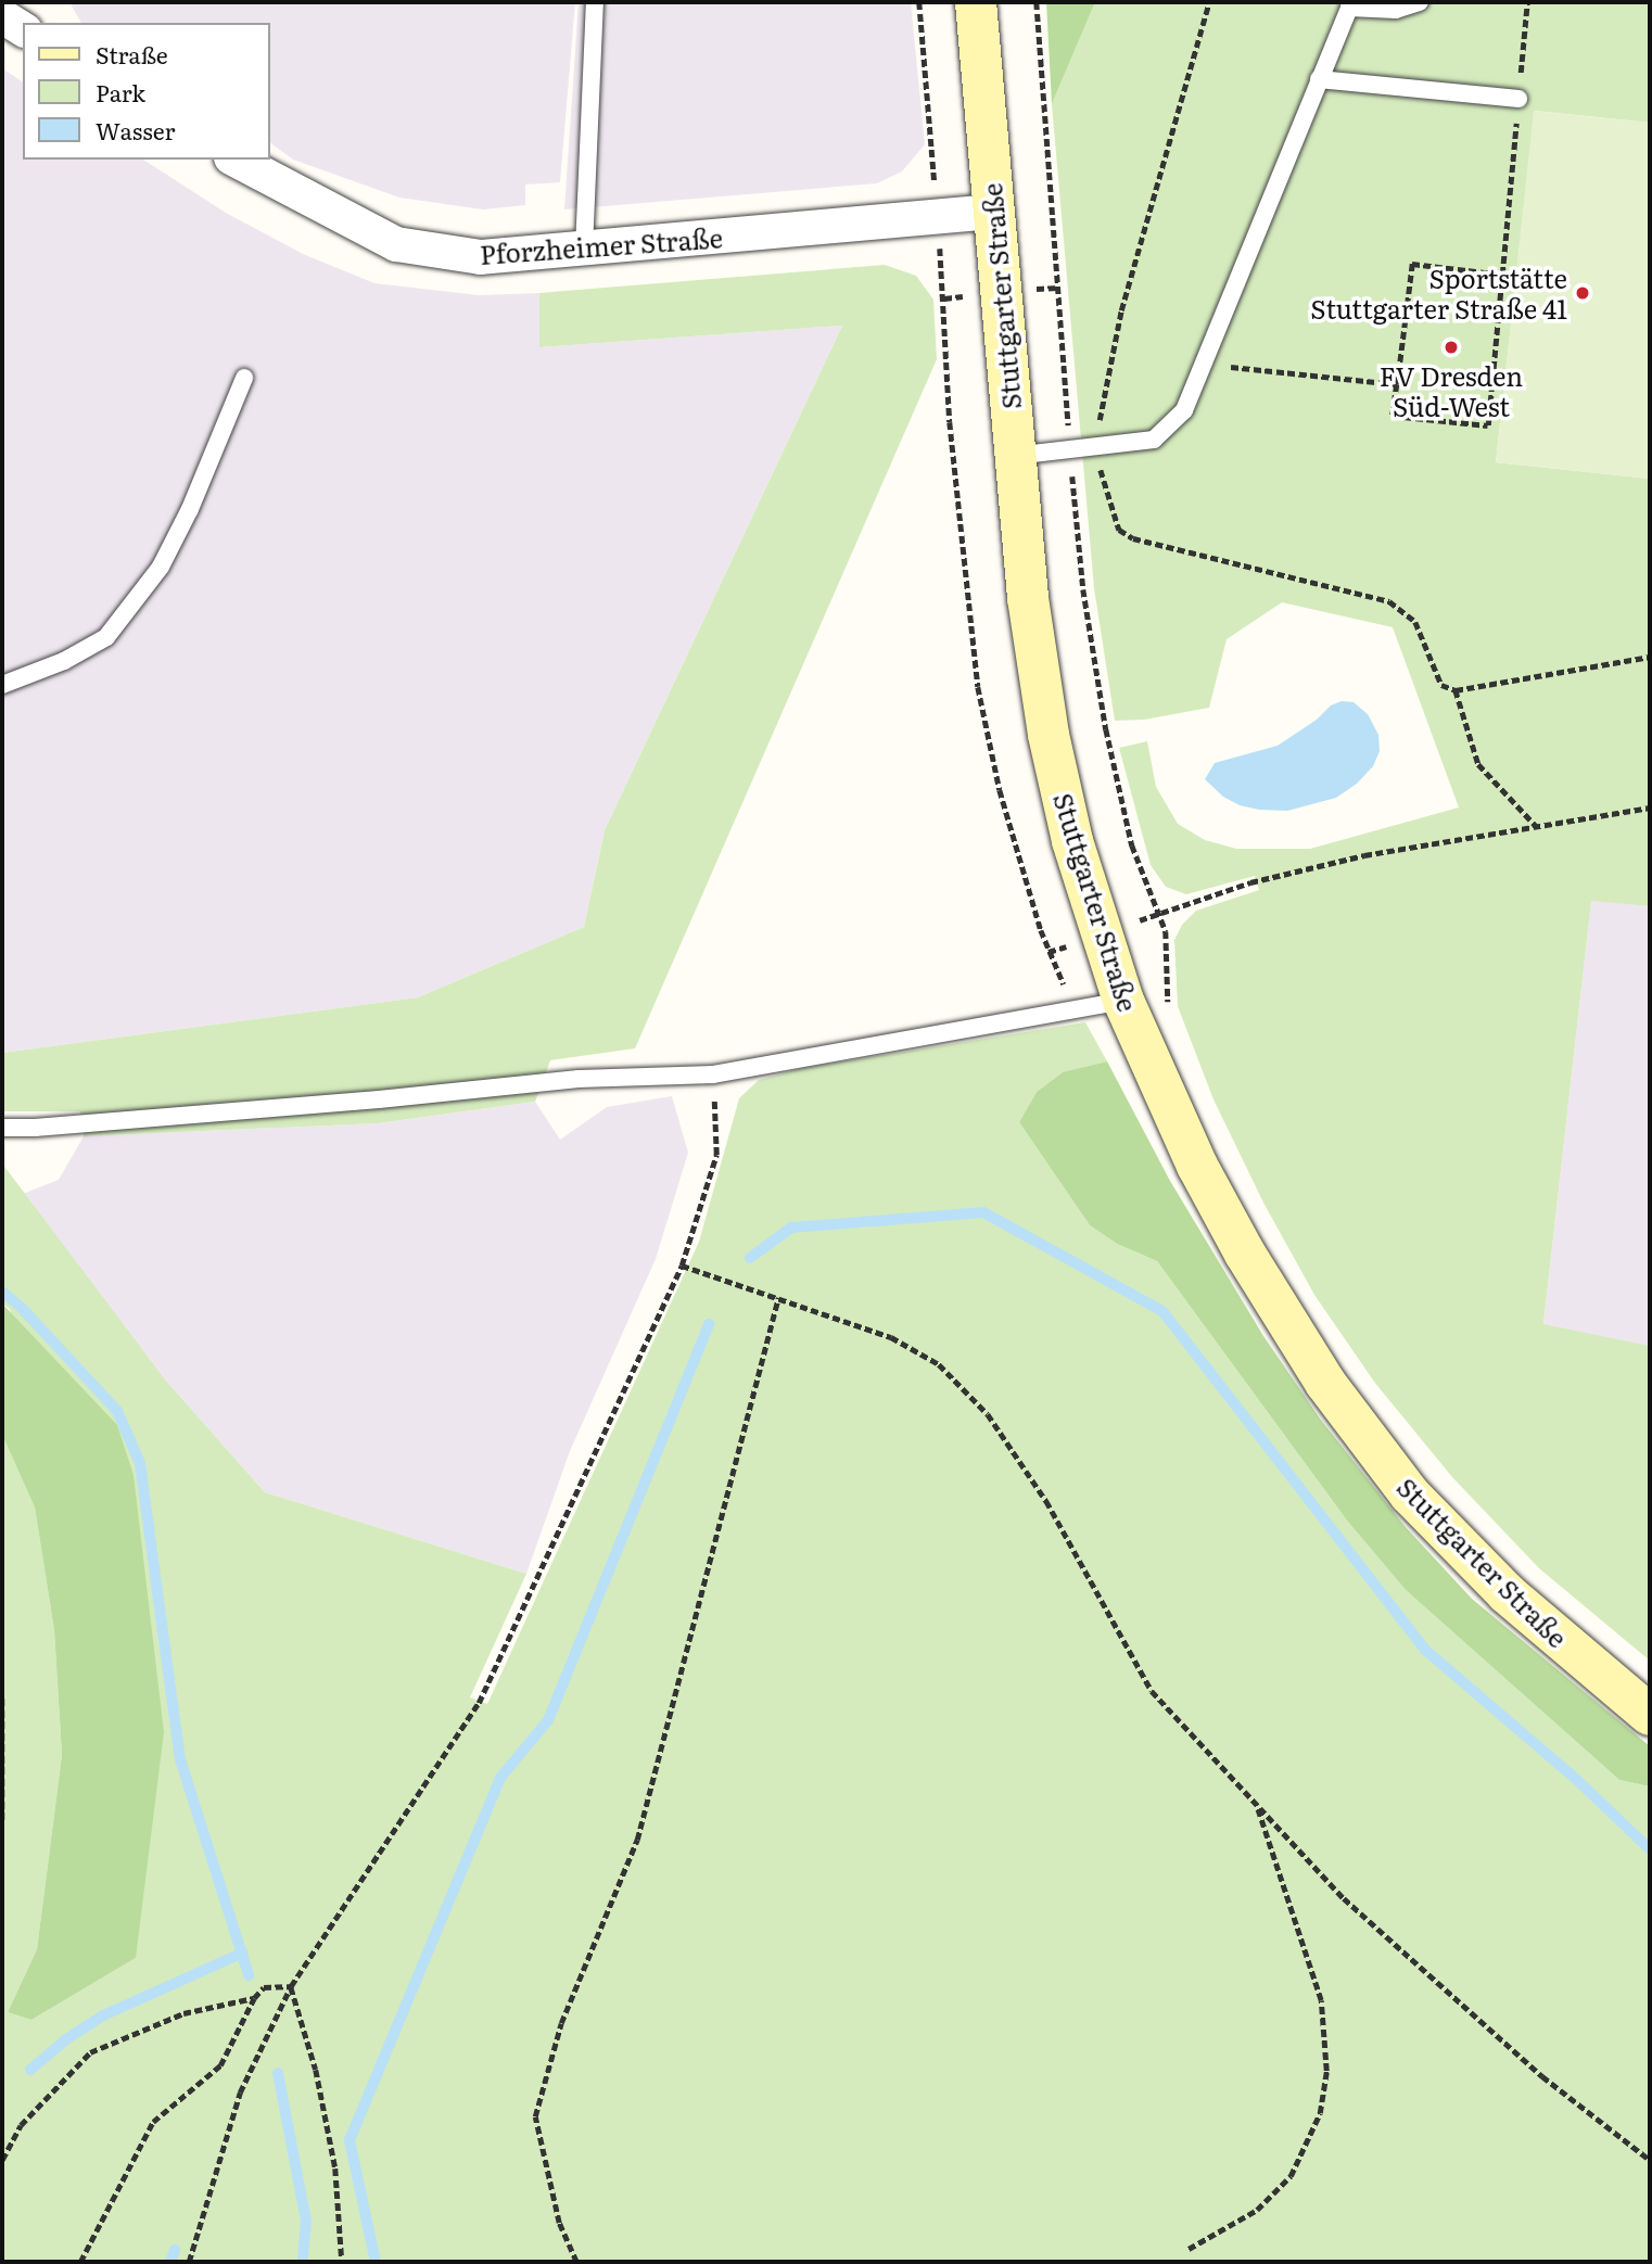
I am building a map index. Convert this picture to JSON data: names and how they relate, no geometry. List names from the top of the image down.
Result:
{
  "streets": {
    "main road": ["Stuttgarter Straße"],
    "street": ["Pforzheimer Straße"]
  },
  "crossings": [
    ["Pforzheimer Straße", "Stuttgarter Straße"]
  ],
  "places": ["Sportstätte Stuttgarter Straße 41", "FV Dresden Süd-West"],
  "legend": ["Straße", "Park", "Wasser"]
}
